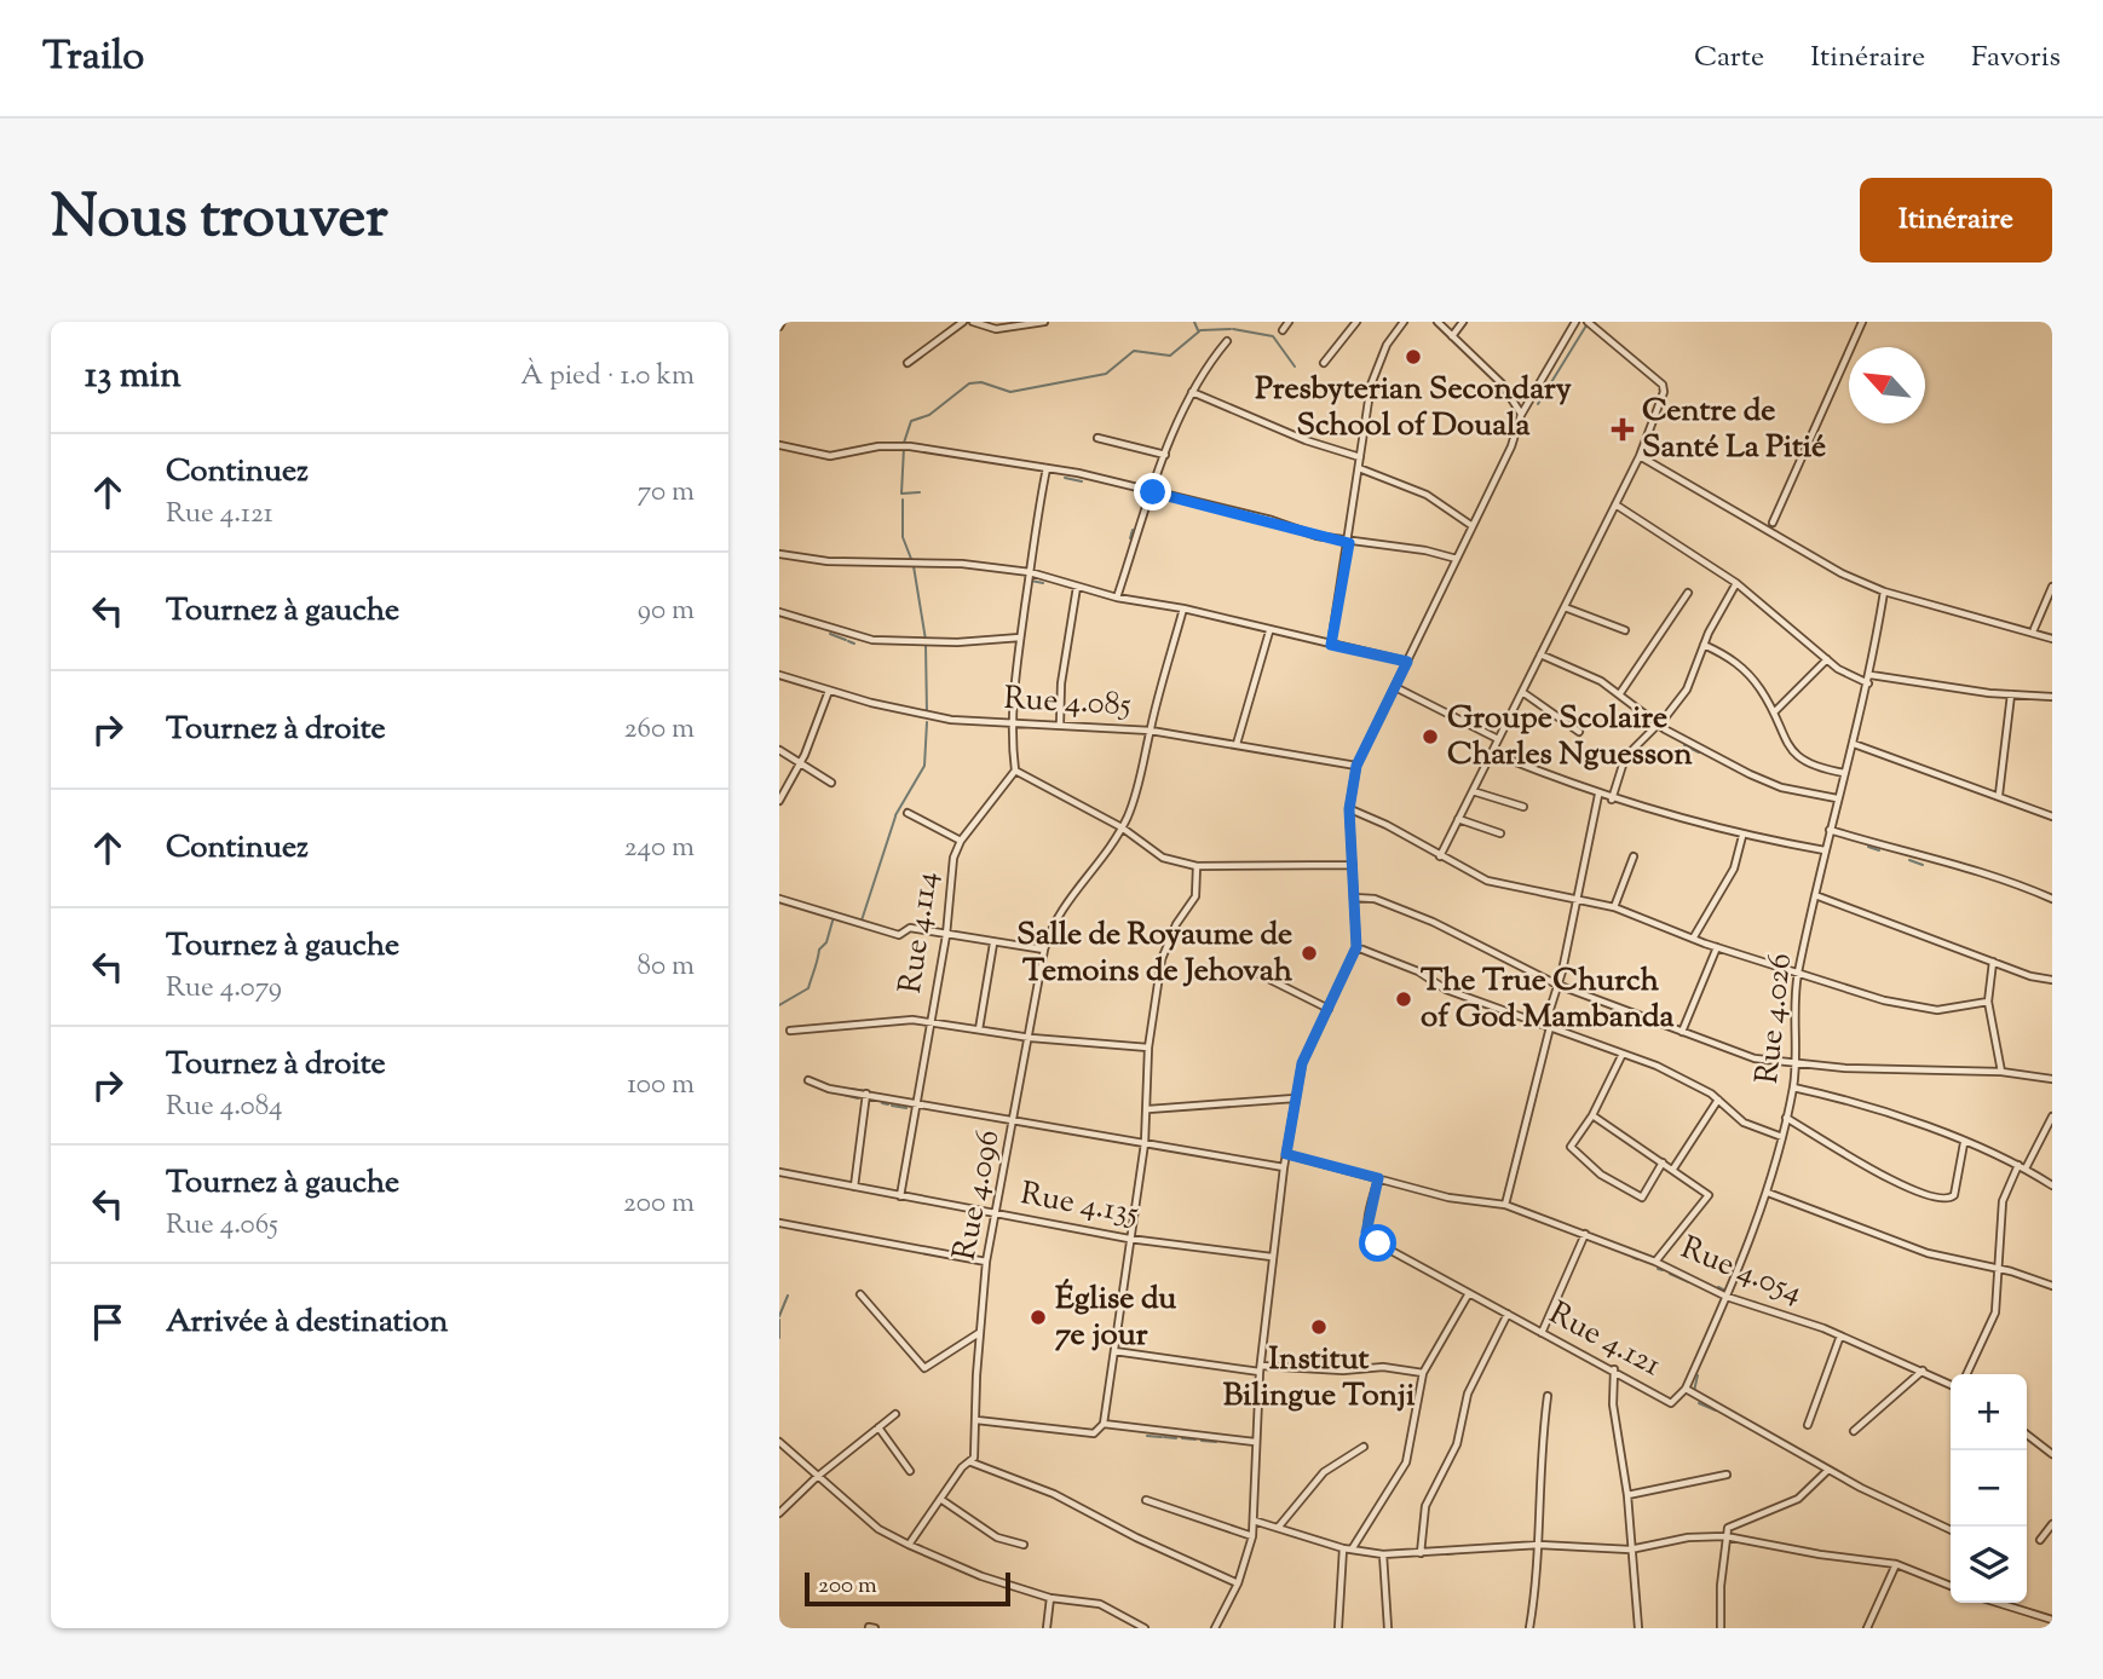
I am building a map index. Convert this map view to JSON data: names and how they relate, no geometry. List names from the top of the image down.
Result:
{
  "streets": {
    "street": [
      "Rue 4.085",
      "Rue 4.114",
      "Rue 4.026",
      "Rue 4.096",
      "Rue 4.135",
      "Rue 4.054",
      "Rue 4.121"
    ]
  },
  "crossings": [
    ["Rue 4.085", "Rue 4.096"],
    ["Rue 4.114", "Rue 4.135"],
    ["Rue 4.026", "Rue 4.054"],
    ["Rue 4.026", "Rue 4.121"],
    ["Rue 4.096", "Rue 4.135"],
    ["Rue 4.054", "Rue 4.121"]
  ],
  "places": {
    "other": [
      "Presbyterian Secondary School of Douala",
      "Groupe Scolaire Charles Nguesson",
      "Salle de Royaume de Temoins de Jehovah",
      "The True Church of God Mambanda",
      "Église du 7e jour",
      "Institut Bilingue Tonji"
    ],
    "health": ["Centre de Santé La Pitié"]
  },
  "scale_bar": "200 m",
  "north": "top left",
  "page": {
    "header": "Trailo",
    "nav": ["Carte", "Itinéraire", "Favoris"],
    "title": "Nous trouver",
    "buttons": "Itinéraire",
    "heading": ["13 min", "À pied · 1.0 km"],
    "list": [
      ["Continuez", "Rue 4.121", "70 m"],
      ["Tournez à gauche", "90 m"],
      ["Tournez à droite", "260 m"],
      ["Continuez", "240 m"],
      ["Tournez à gauche", "Rue 4.079", "80 m"],
      ["Tournez à droite", "Rue 4.084", "100 m"],
      ["Tournez à gauche", "Rue 4.065", "200 m"],
      "Arrivée à destination"
    ],
    "map_buttons": ["+", "−"],
    "scale": "200 m"
  }
}
